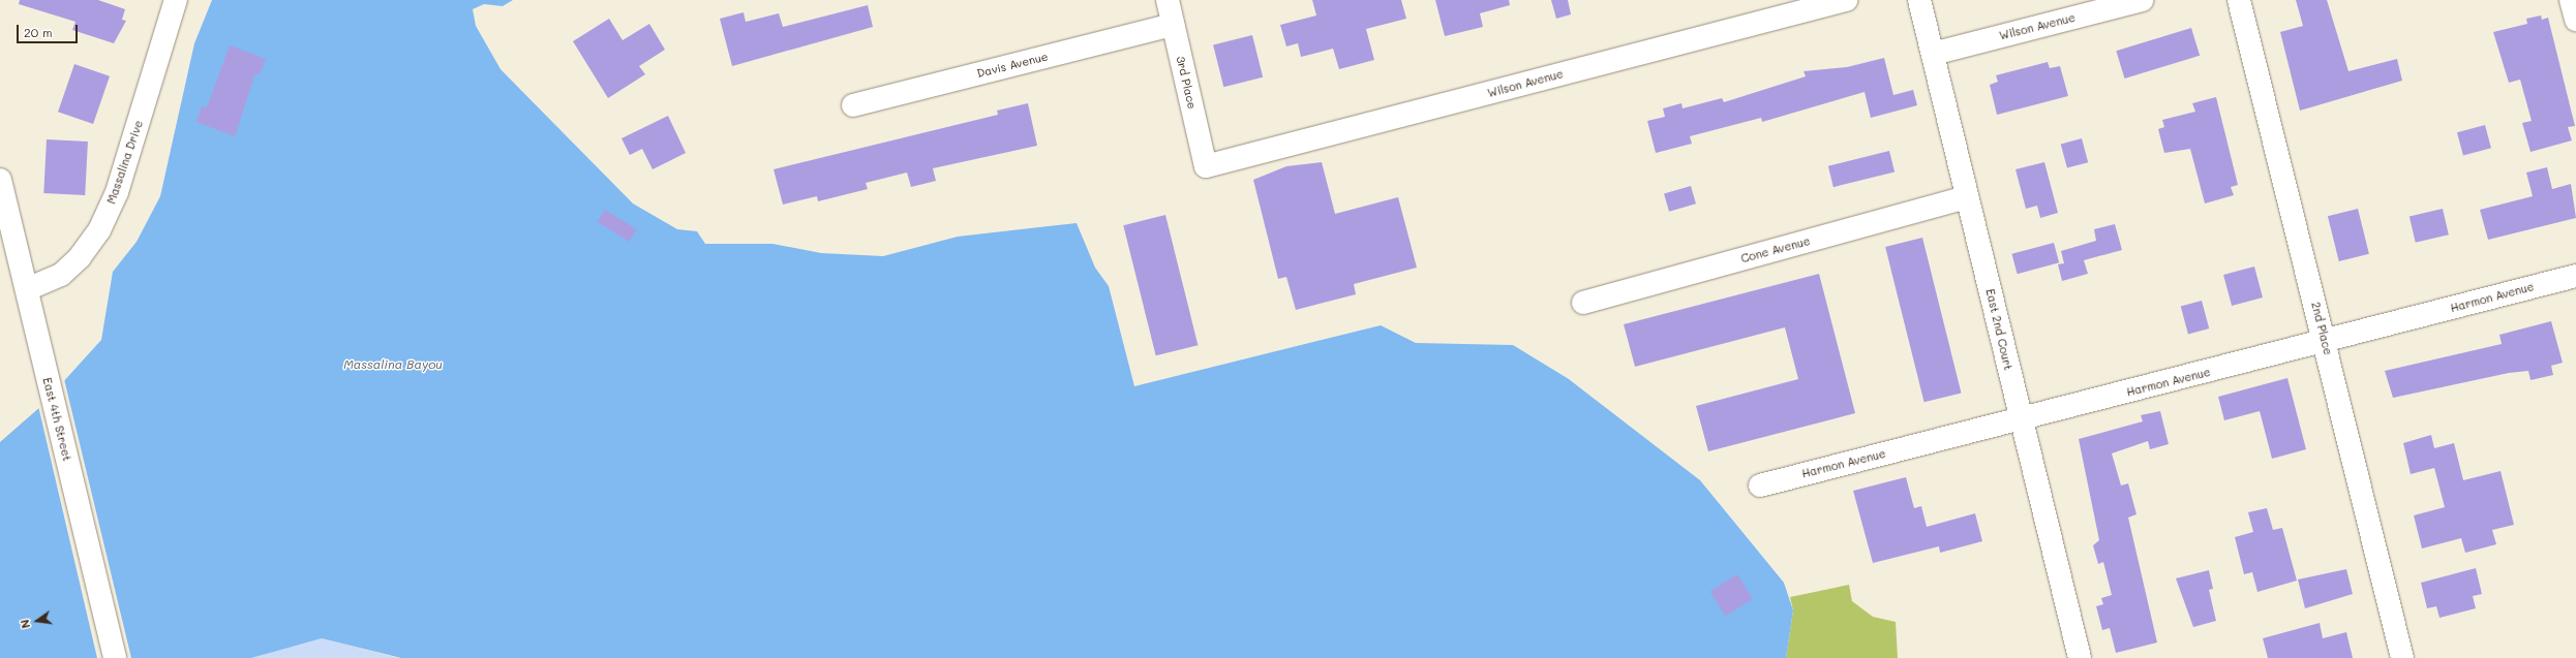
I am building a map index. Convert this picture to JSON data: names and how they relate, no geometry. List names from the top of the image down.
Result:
{
  "streets": {
    "street": [
      "Wilson Avenue",
      "Davis Avenue",
      "3rd Place",
      "Massalina Drive",
      "Cone Avenue",
      "Harmon Avenue",
      "2nd Place",
      "East 2nd Court",
      "East 4th Street"
    ]
  },
  "crossings": [
    ["Wilson Avenue", "3rd Place"],
    ["Wilson Avenue", "East 2nd Court"],
    ["Davis Avenue", "3rd Place"],
    ["Massalina Drive", "East 4th Street"],
    ["Cone Avenue", "East 2nd Court"],
    ["Harmon Avenue", "2nd Place"],
    ["Harmon Avenue", "East 2nd Court"]
  ],
  "water": ["Massalina Bayou"],
  "scale_bar": "20 m",
  "north": "left"
}
